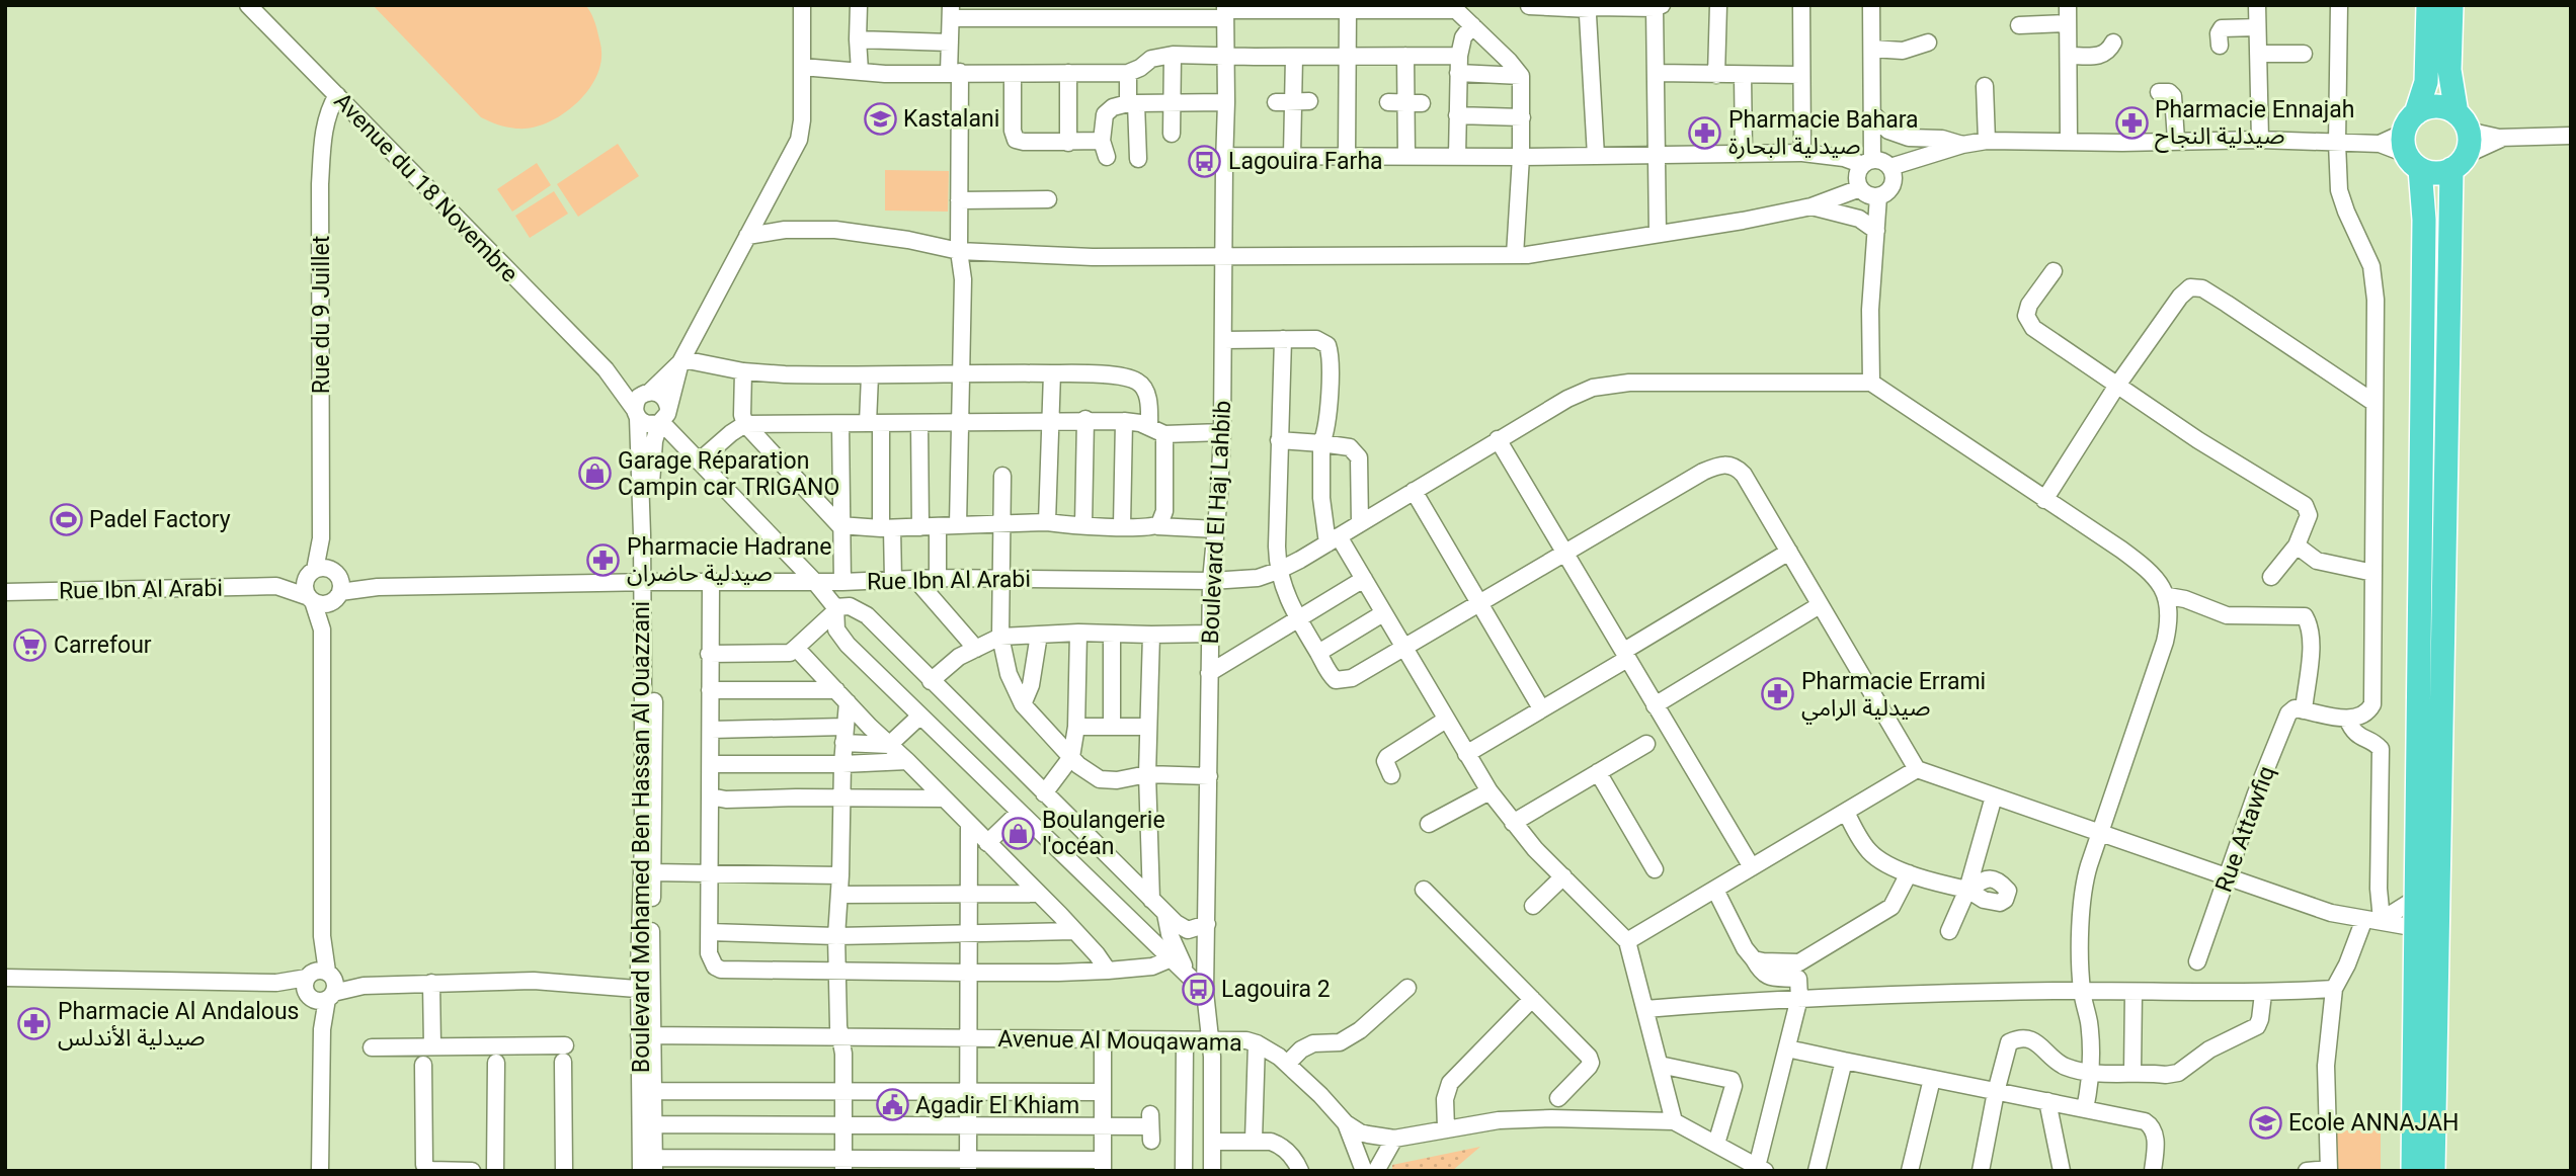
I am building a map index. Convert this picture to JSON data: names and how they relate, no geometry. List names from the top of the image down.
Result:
{
  "streets": {
    "street": [
      "Avenue du 18 Novembre",
      "Rue du 9 Juillet",
      "Boulevard El Haj Lahbib",
      "Rue Ibn Al Arabi",
      "Rue Attawfiq",
      "Boulevard Mohamed Ben Hassan Al Ouazzani",
      "Avenue Al Mouqawama"
    ]
  },
  "crossings": [
    ["Avenue du 18 Novembre", "Rue du 9 Juillet"],
    ["Avenue du 18 Novembre", "Boulevard Mohamed Ben Hassan Al Ouazzani"],
    ["Rue du 9 Juillet", "Rue Ibn Al Arabi"],
    ["Boulevard El Haj Lahbib", "Rue Ibn Al Arabi"],
    ["Boulevard El Haj Lahbib", "Avenue Al Mouqawama"],
    ["Rue Ibn Al Arabi", "Boulevard Mohamed Ben Hassan Al Ouazzani"],
    ["Boulevard Mohamed Ben Hassan Al Ouazzani", "Avenue Al Mouqawama"]
  ],
  "places": {
    "school or university": ["Kastalani", "Ecole ANNAJAH"],
    "pharmacy": [
      "Pharmacie Ennajah صيدلية النجاح",
      "Pharmacie Bahara صيدلية البحارة",
      "Pharmacie Hadrane صيدلية حاضران",
      "Pharmacie Errami صيدلية الرامي",
      "Pharmacie Al Andalous صيدلية الأندلس"
    ],
    "bus stop": ["Lagouira Farha", "Lagouira 2"],
    "shop": ["Garage Réparation Campin car TRIGANO", "Boulangerie l'océan"],
    "sports": ["Padel Factory"],
    "supermarket": ["Carrefour"],
    "public building": ["Agadir El Khiam"]
  }
}
